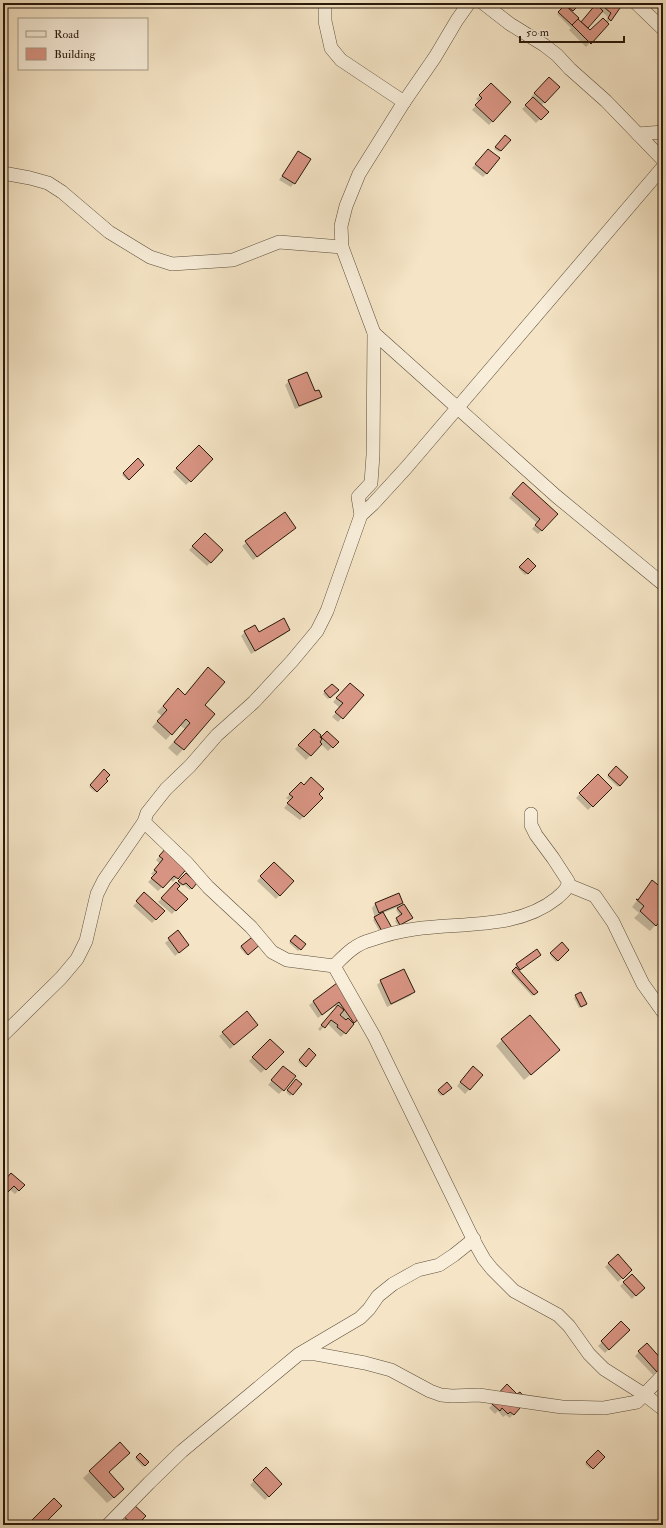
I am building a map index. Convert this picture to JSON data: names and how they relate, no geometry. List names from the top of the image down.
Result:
{
  "legend": ["Road", "Building"],
  "scale_bar": "50 m"
}
